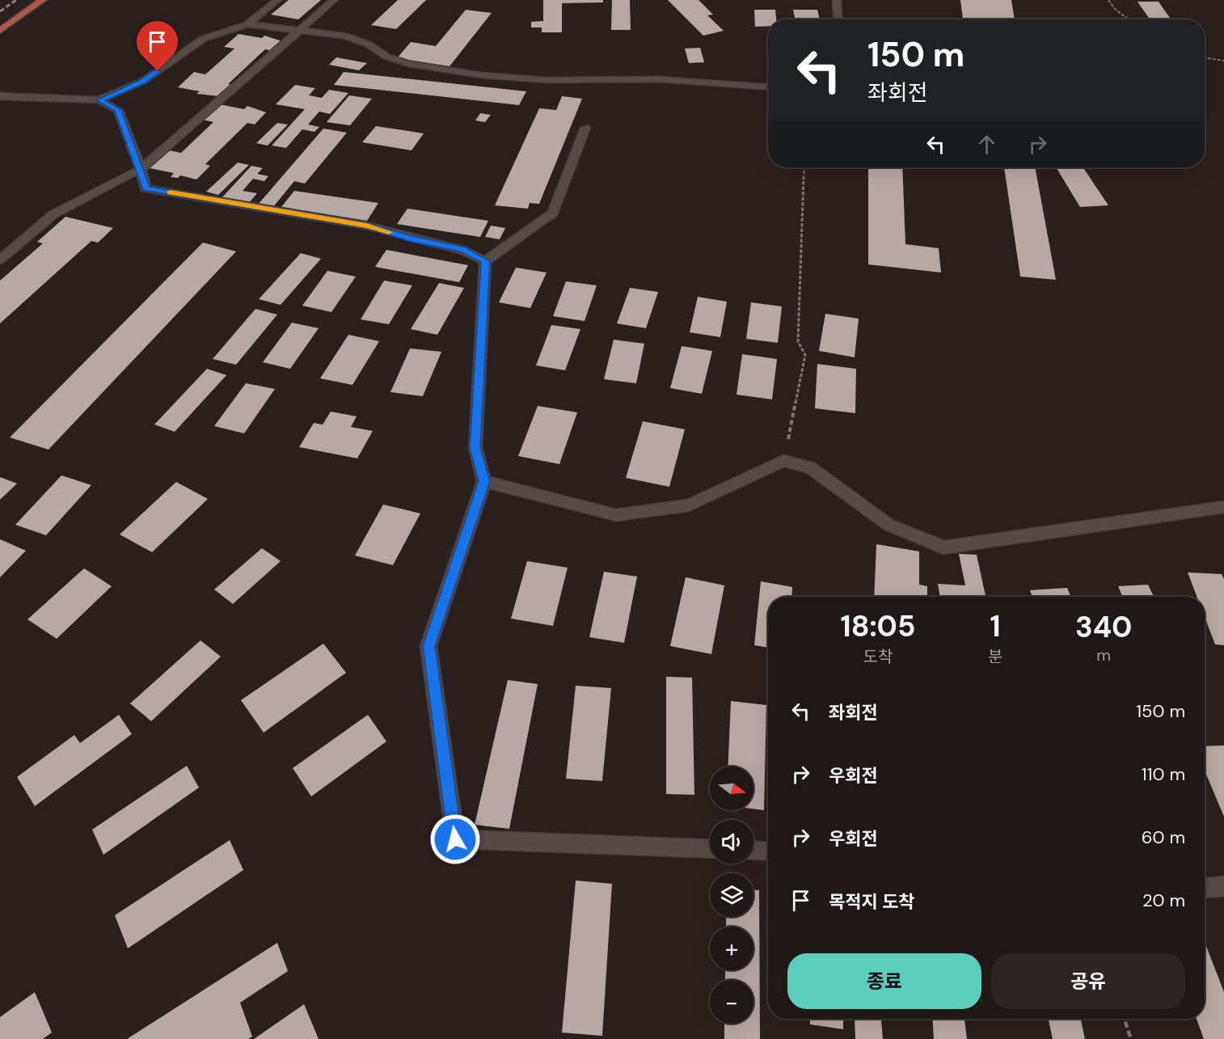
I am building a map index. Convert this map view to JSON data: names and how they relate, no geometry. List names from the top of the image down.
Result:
{
  "north": "right",
  "page": {
    "turn": ["150 m", "좌회전"],
    "eta": [
      "18:05",
      "도착",
      "1",
      "분",
      "340",
      "m"
    ],
    "list": [
      {
        "name": "좌회전",
        "value": "150 m"
      },
      {
        "name": "우회전",
        "value": "110 m"
      },
      {
        "name": "우회전",
        "value": "60 m"
      },
      {
        "name": "목적지 도착",
        "value": "20 m"
      }
    ],
    "map_buttons": ["+", "−"],
    "buttons": ["종료", "공유"]
  }
}
